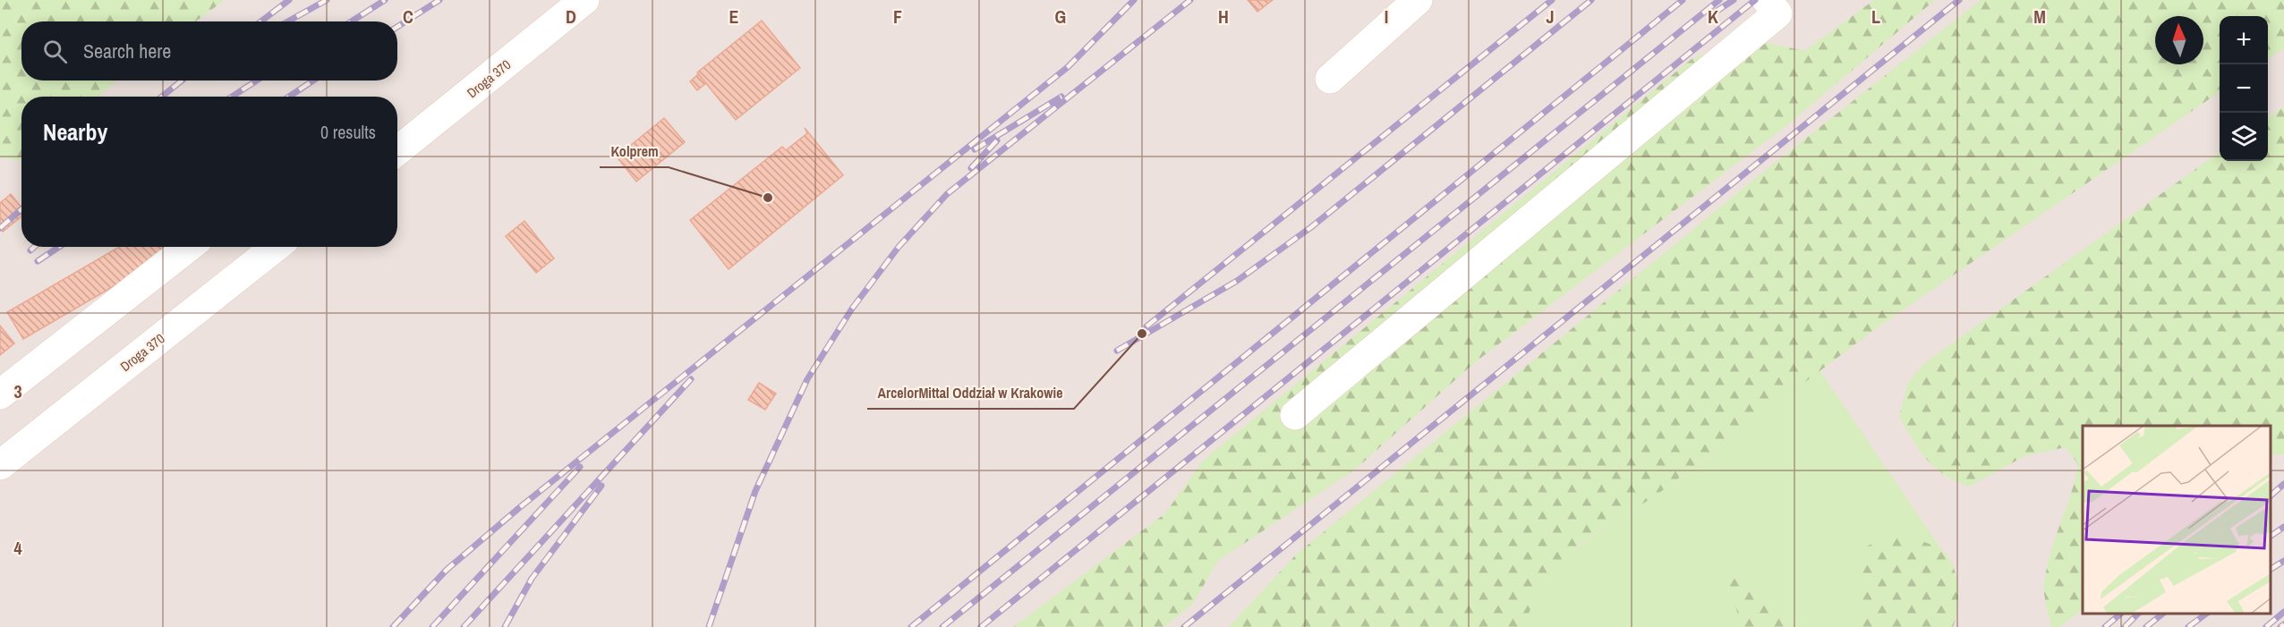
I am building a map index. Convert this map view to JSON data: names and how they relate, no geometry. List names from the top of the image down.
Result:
{
  "streets": {
    "lane": ["Droga 370"]
  },
  "places": ["Kolprem", "ArcelorMittal Oddział w Krakowie"],
  "north": "top",
  "page": {
    "map_buttons": ["+", "−"],
    "search": "Search here",
    "heading": ["Nearby", "0 results"]
  },
  "grid": {
    "columns": [
      "C",
      "D",
      "E",
      "F",
      "G",
      "H",
      "I",
      "J",
      "K",
      "L",
      "M"
    ],
    "rows": ["3", "4"]
  }
}
